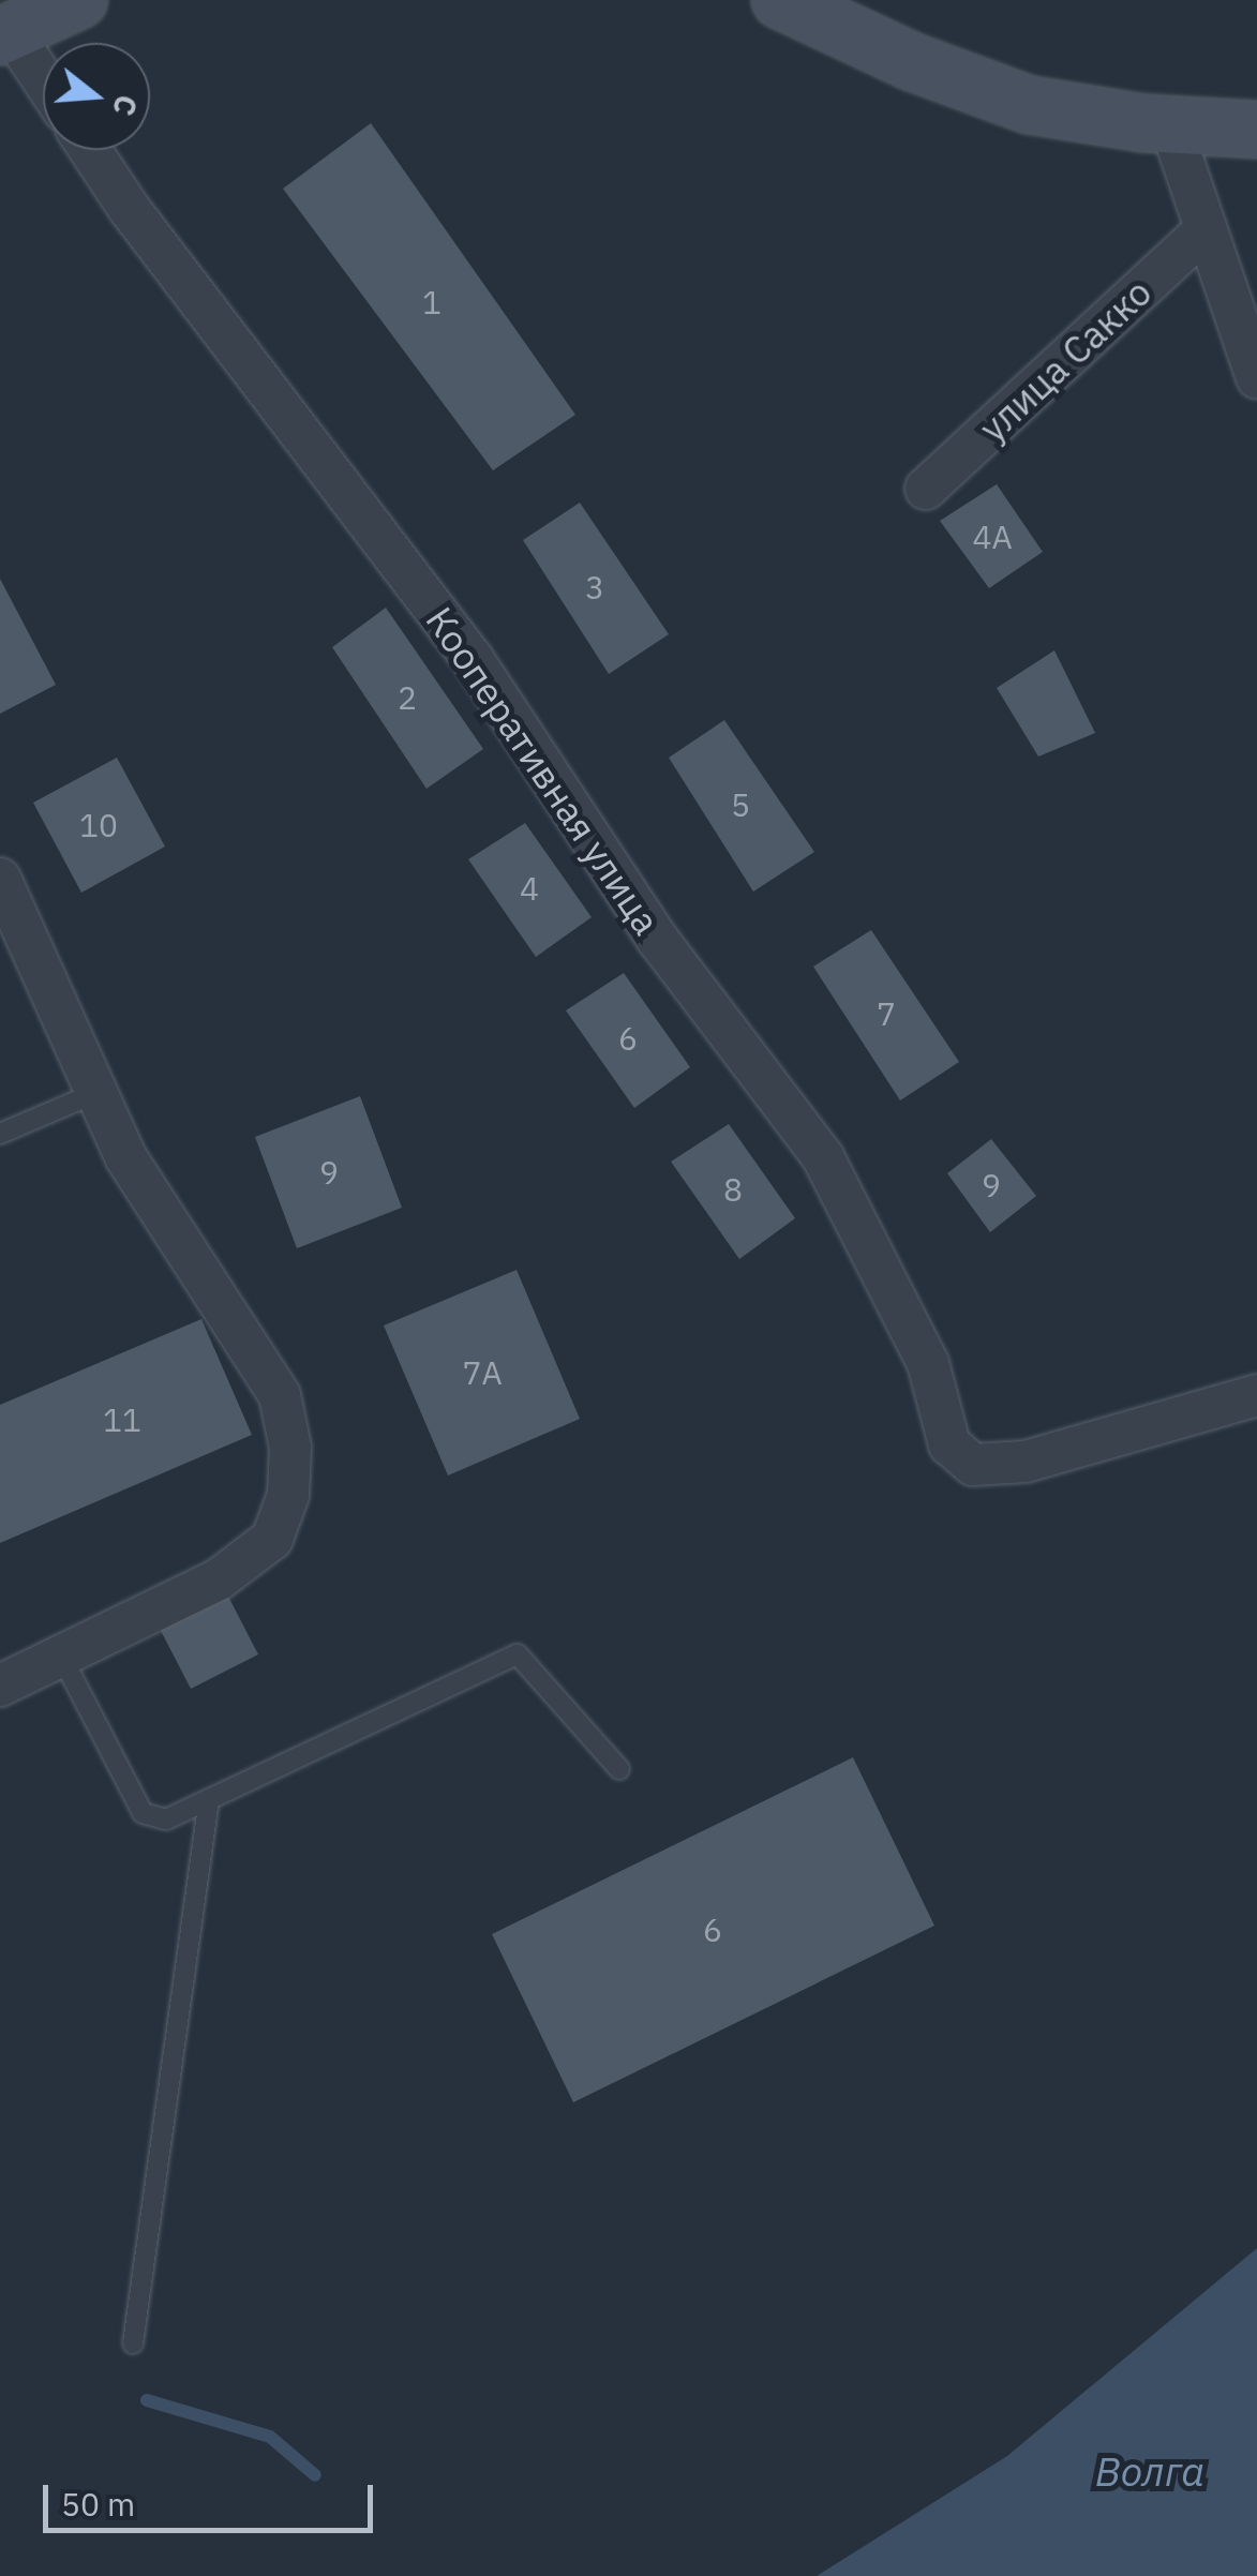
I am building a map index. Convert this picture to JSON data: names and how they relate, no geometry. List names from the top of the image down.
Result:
{
  "streets": {
    "street": ["улица Сакко", "Кооперативная улица"]
  },
  "water": ["Волга"],
  "house_numbers": [
    "1",
    "4А",
    "3",
    "2",
    "5",
    "10",
    "4",
    "7",
    "6",
    "9",
    "9",
    "8",
    "7А",
    "11",
    "6"
  ],
  "scale_bar": "50 m",
  "north": "right"
}
